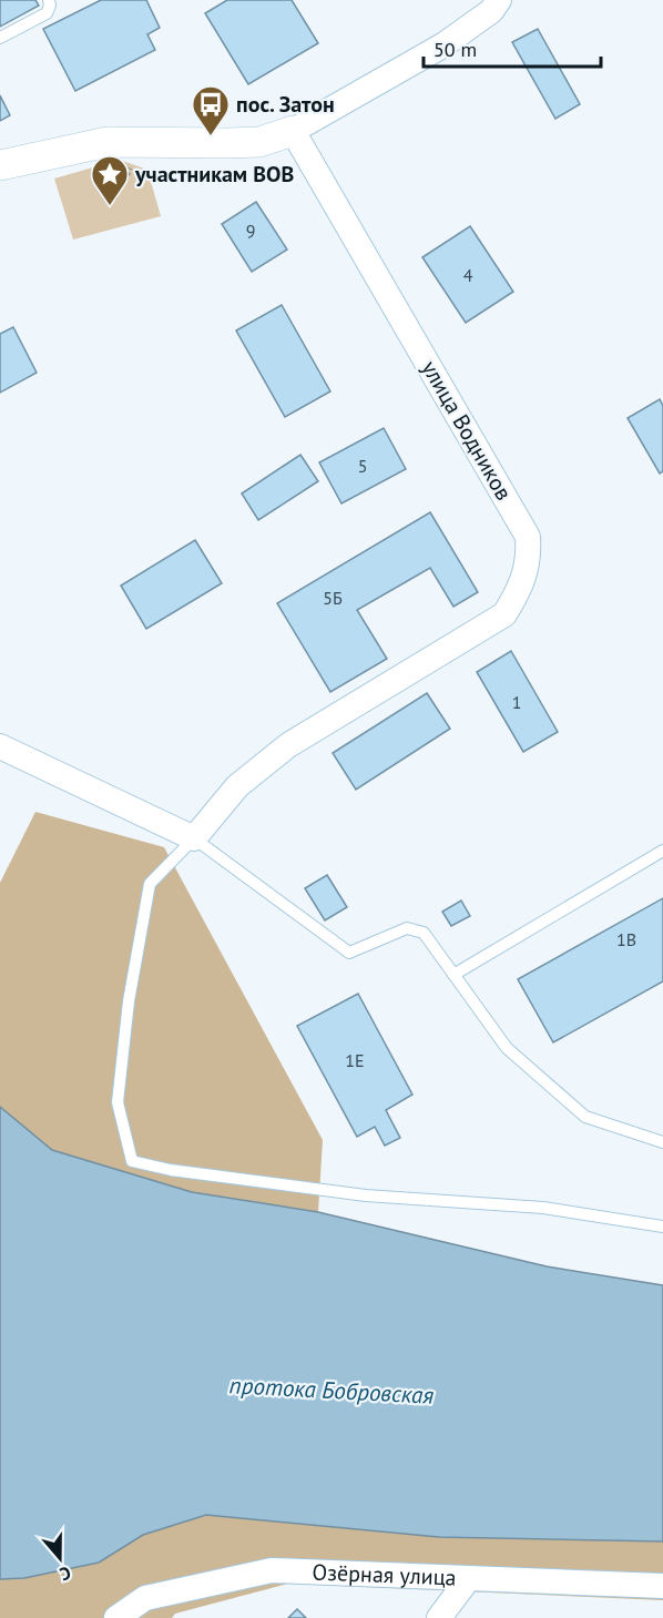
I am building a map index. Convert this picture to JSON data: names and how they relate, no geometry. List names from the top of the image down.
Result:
{
  "streets": {
    "street": ["улица Водников", "Озёрная улица"]
  },
  "water": ["протока Бобровская"],
  "places": {
    "bus stop": ["пос. Затон"],
    "place": ["участникам ВОВ"]
  },
  "house_numbers": [
    "9",
    "4",
    "5",
    "5Б",
    "1",
    "1В",
    "1Е"
  ],
  "scale_bar": "50 m",
  "north": "bottom"
}
